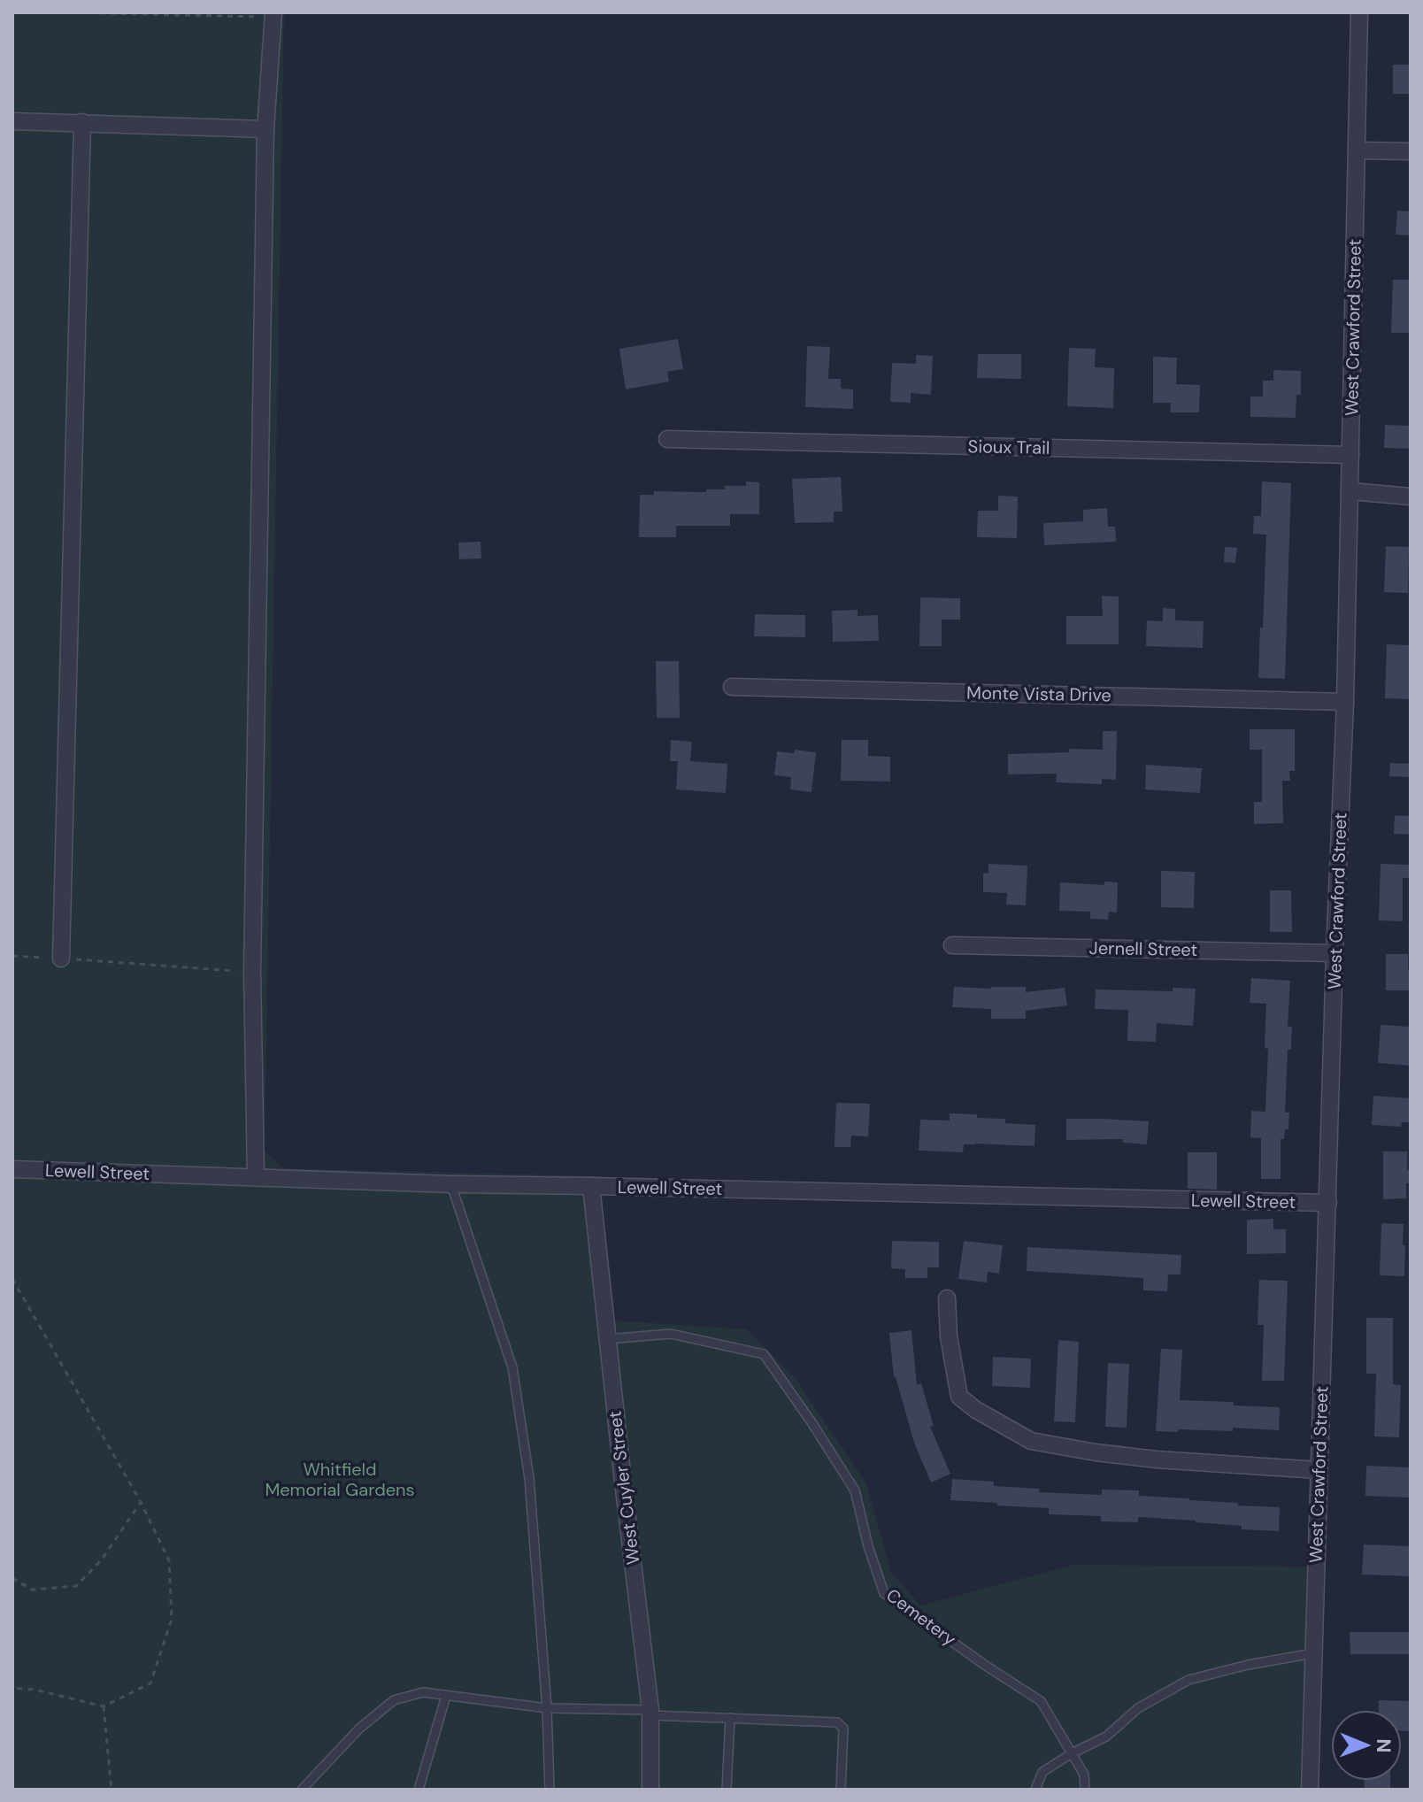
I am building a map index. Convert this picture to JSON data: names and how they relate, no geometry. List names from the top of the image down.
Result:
{
  "streets": {
    "street": [
      "West Crawford Street",
      "Sioux Trail",
      "Monte Vista Drive",
      "Jernell Street",
      "Lewell Street",
      "West Cuyler Street"
    ],
    "lane": ["Cemetery"]
  },
  "crossings": [
    ["West Crawford Street", "Sioux Trail"],
    ["West Crawford Street", "Monte Vista Drive"],
    ["West Crawford Street", "Jernell Street"],
    ["West Crawford Street", "Lewell Street"],
    ["Lewell Street", "West Cuyler Street"],
    ["West Cuyler Street", "Cemetery"]
  ],
  "parks": ["Whitfield Memorial Gardens"],
  "north": "right"
}
